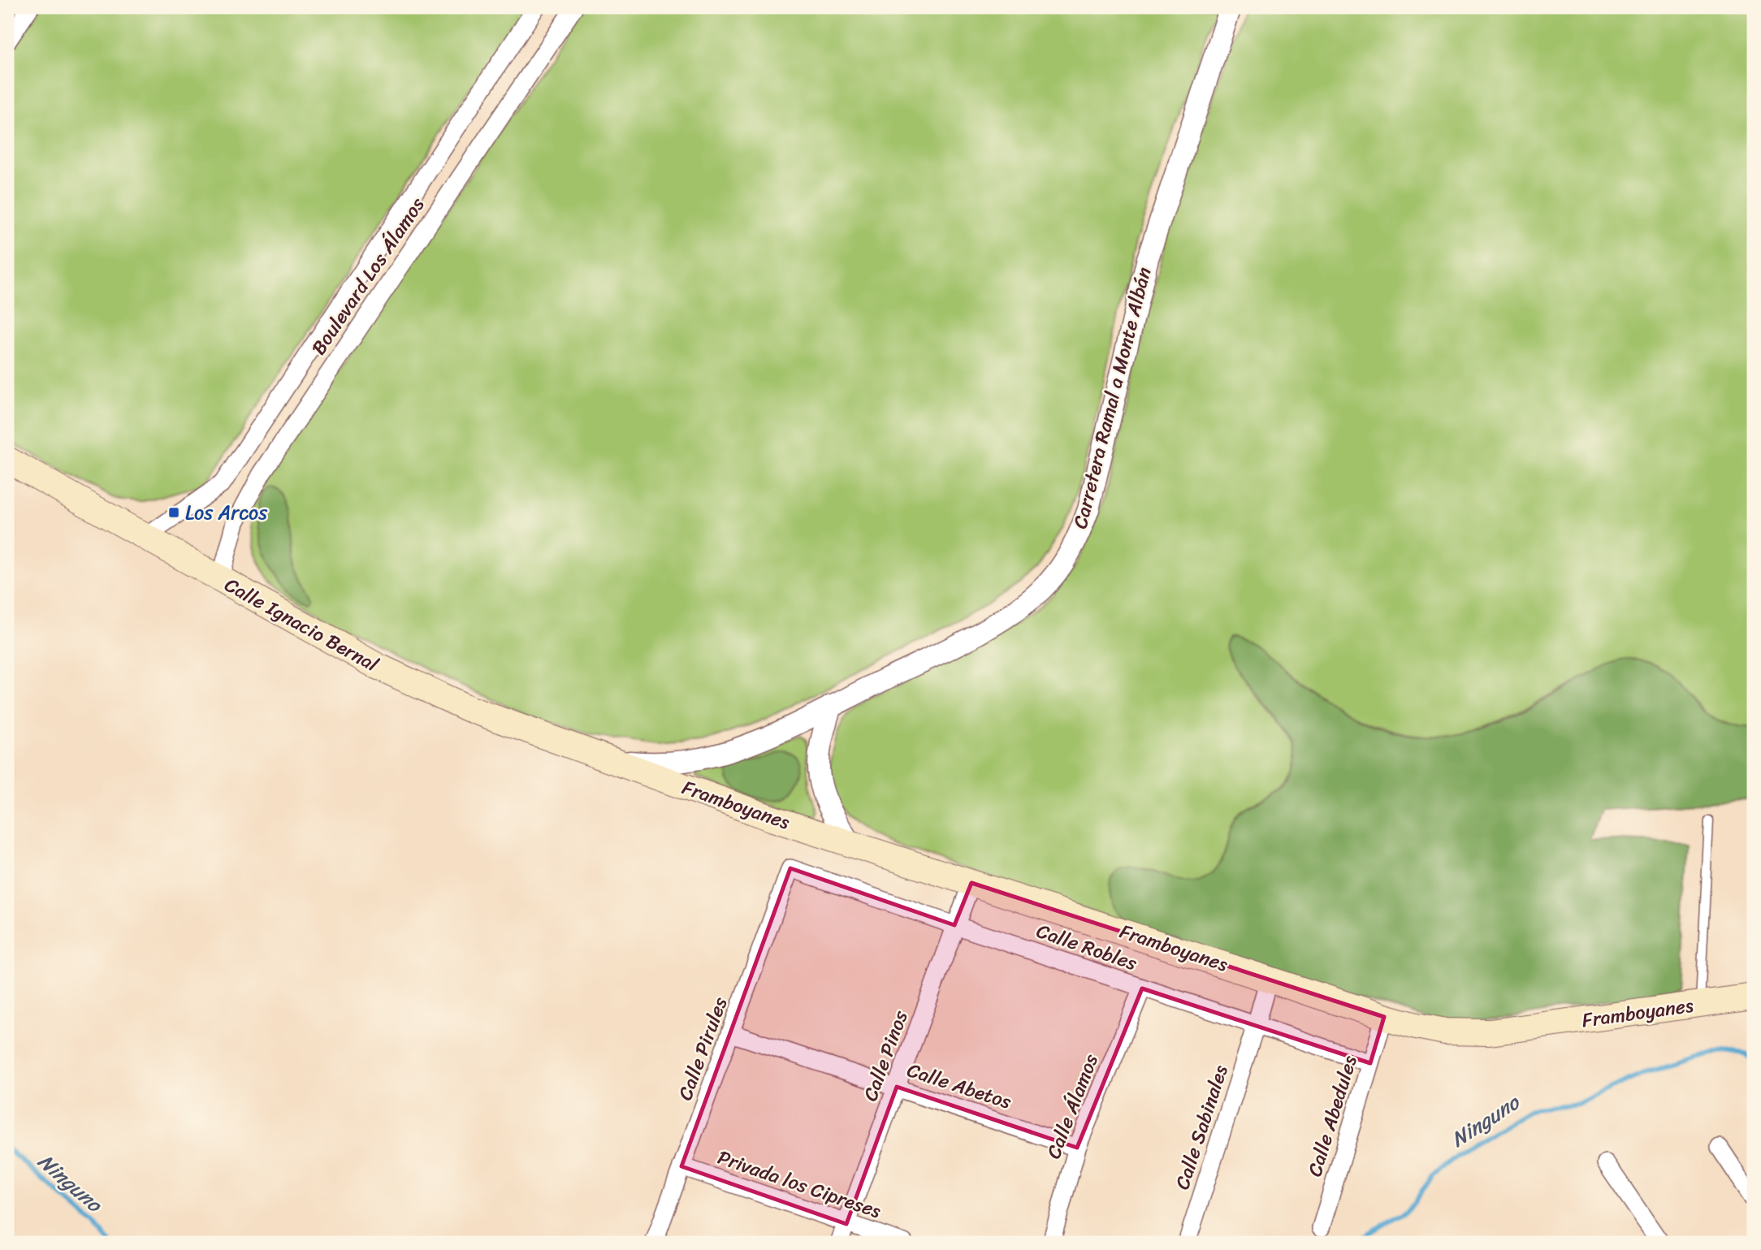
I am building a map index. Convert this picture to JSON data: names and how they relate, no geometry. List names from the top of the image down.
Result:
{
  "streets": {
    "main road": ["Calle Ignacio Bernal", "Framboyanes"],
    "street": [
      "Boulevard Los Álamos",
      "Carretera Ramal a Monte Albán",
      "Calle Robles",
      "Calle Pirules",
      "Calle Pinos",
      "Calle Abetos",
      "Calle Álamos",
      "Calle Abedules",
      "Calle Sabinales",
      "Privada los Cipreses"
    ]
  },
  "crossings": [
    ["Boulevard Los Álamos", "Calle Ignacio Bernal"],
    ["Carretera Ramal a Monte Albán", "Calle Ignacio Bernal"],
    ["Carretera Ramal a Monte Albán", "Framboyanes"],
    ["Calle Ignacio Bernal", "Framboyanes"],
    ["Framboyanes", "Calle Pinos"],
    ["Framboyanes", "Calle Abedules"],
    ["Framboyanes", "Calle Sabinales"],
    ["Calle Robles", "Calle Pirules"],
    ["Calle Robles", "Calle Pinos"],
    ["Calle Robles", "Calle Álamos"],
    ["Calle Robles", "Calle Abedules"],
    ["Calle Robles", "Calle Sabinales"],
    ["Calle Pirules", "Calle Abetos"],
    ["Calle Pirules", "Privada los Cipreses"],
    ["Calle Pinos", "Calle Abetos"],
    ["Calle Pinos", "Privada los Cipreses"],
    ["Calle Abetos", "Calle Álamos"]
  ],
  "water": ["Ninguno"],
  "places": {
    "transit": ["Los Arcos"]
  }
}
